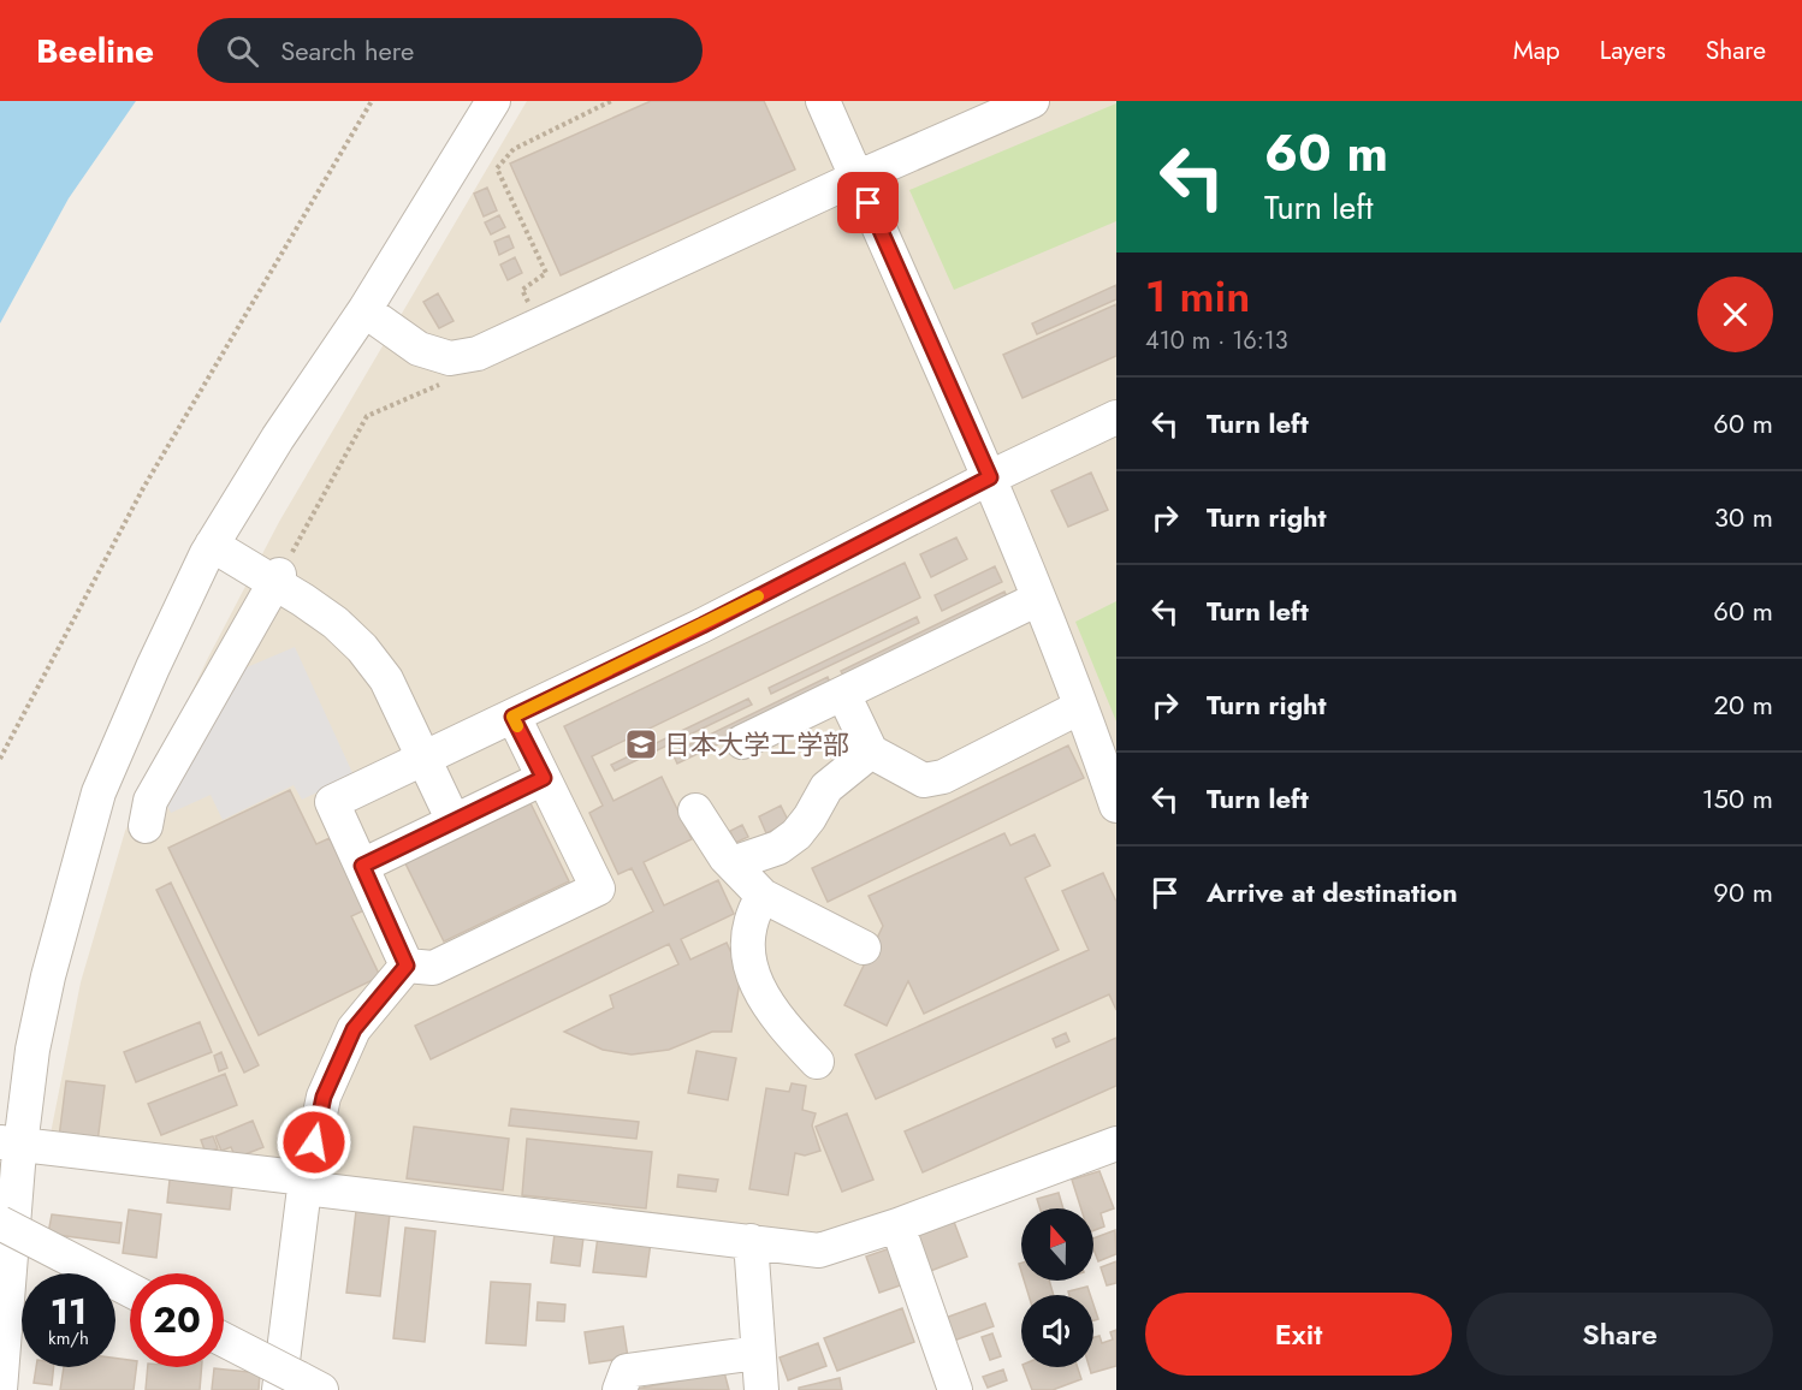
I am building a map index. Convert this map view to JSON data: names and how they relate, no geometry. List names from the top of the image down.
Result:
{
  "places": {
    "school or university": ["日本大学工学部"]
  },
  "north": "top",
  "page": {
    "header": "Beeline",
    "search": "Search here",
    "nav": ["Map", "Layers", "Share"],
    "turn": ["60 m", "Turn left"],
    "heading": ["1 min", "410 m · 16:13"],
    "list": [
      {
        "name": "Turn left",
        "value": "60 m"
      },
      {
        "name": "Turn right",
        "value": "30 m"
      },
      {
        "name": "Turn left",
        "value": "60 m"
      },
      {
        "name": "Turn right",
        "value": "20 m"
      },
      {
        "name": "Turn left",
        "value": "150 m"
      },
      {
        "name": "Arrive at destination",
        "value": "90 m"
      }
    ],
    "speed": "11 km/h",
    "limit": "20",
    "buttons": ["Exit", "Share"]
  }
}
